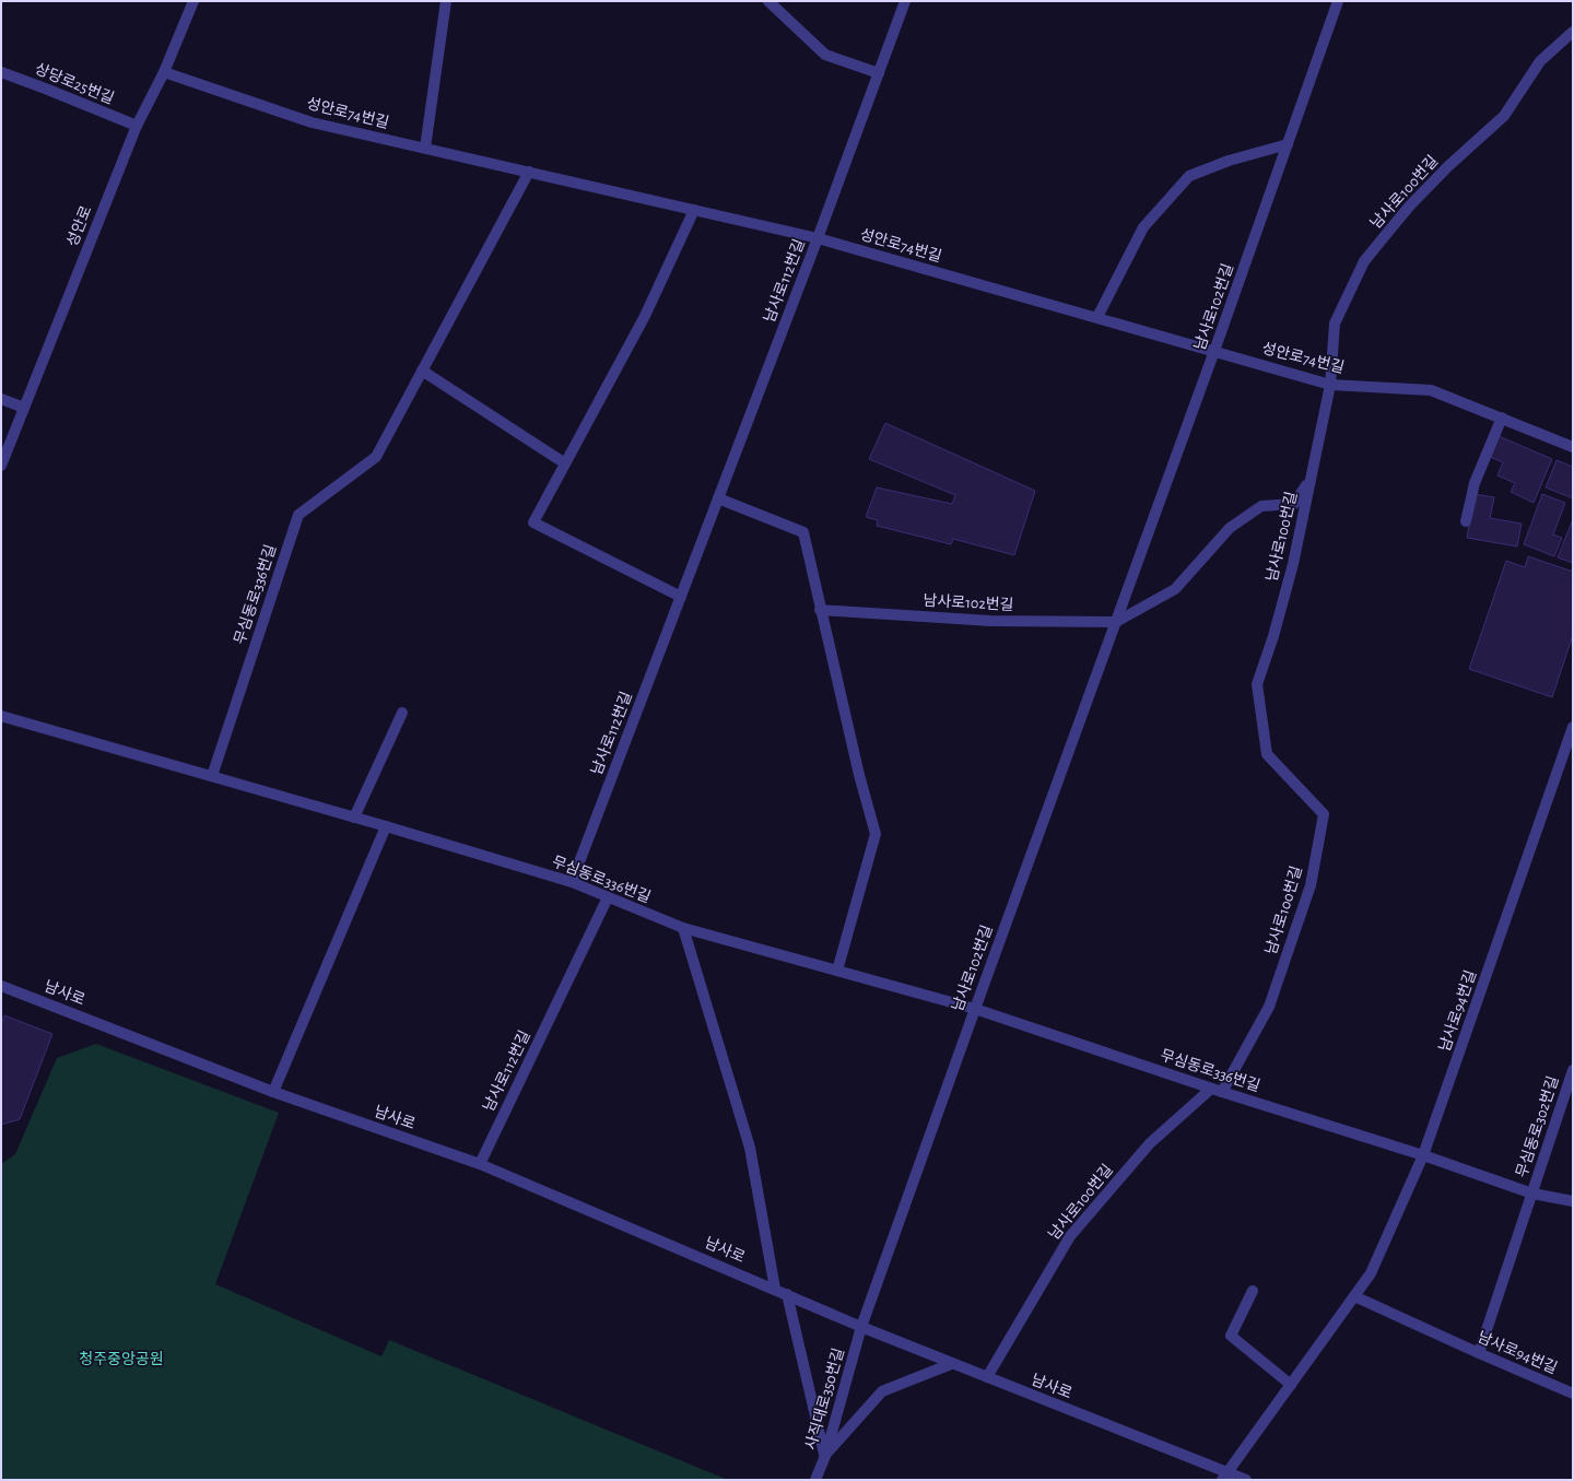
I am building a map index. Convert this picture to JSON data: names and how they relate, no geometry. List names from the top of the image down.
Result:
{
  "streets": {
    "street": [
      "상당로25번길",
      "성안로74번길",
      "남사로100번길",
      "성안로",
      "남사로112번길",
      "남사로102번길",
      "무심동로336번길",
      "남사로",
      "남사로94번길",
      "무심동로302번길",
      "사직대로350번길"
    ]
  },
  "crossings": [
    ["상당로25번길", "성안로"],
    ["성안로74번길", "남사로100번길"],
    ["성안로74번길", "성안로"],
    ["성안로74번길", "남사로112번길"],
    ["성안로74번길", "남사로102번길"],
    ["남사로100번길", "무심동로336번길"],
    ["남사로100번길", "남사로"],
    ["남사로112번길", "무심동로336번길"],
    ["남사로112번길", "남사로"],
    ["남사로102번길", "무심동로336번길"],
    ["남사로102번길", "남사로"],
    ["남사로102번길", "사직대로350번길"],
    ["무심동로336번길", "남사로"],
    ["무심동로336번길", "남사로94번길"],
    ["무심동로336번길", "무심동로302번길"],
    ["남사로", "남사로94번길"],
    ["남사로", "사직대로350번길"],
    ["남사로94번길", "무심동로302번길"]
  ],
  "parks": ["청주중앙공원"]
}
